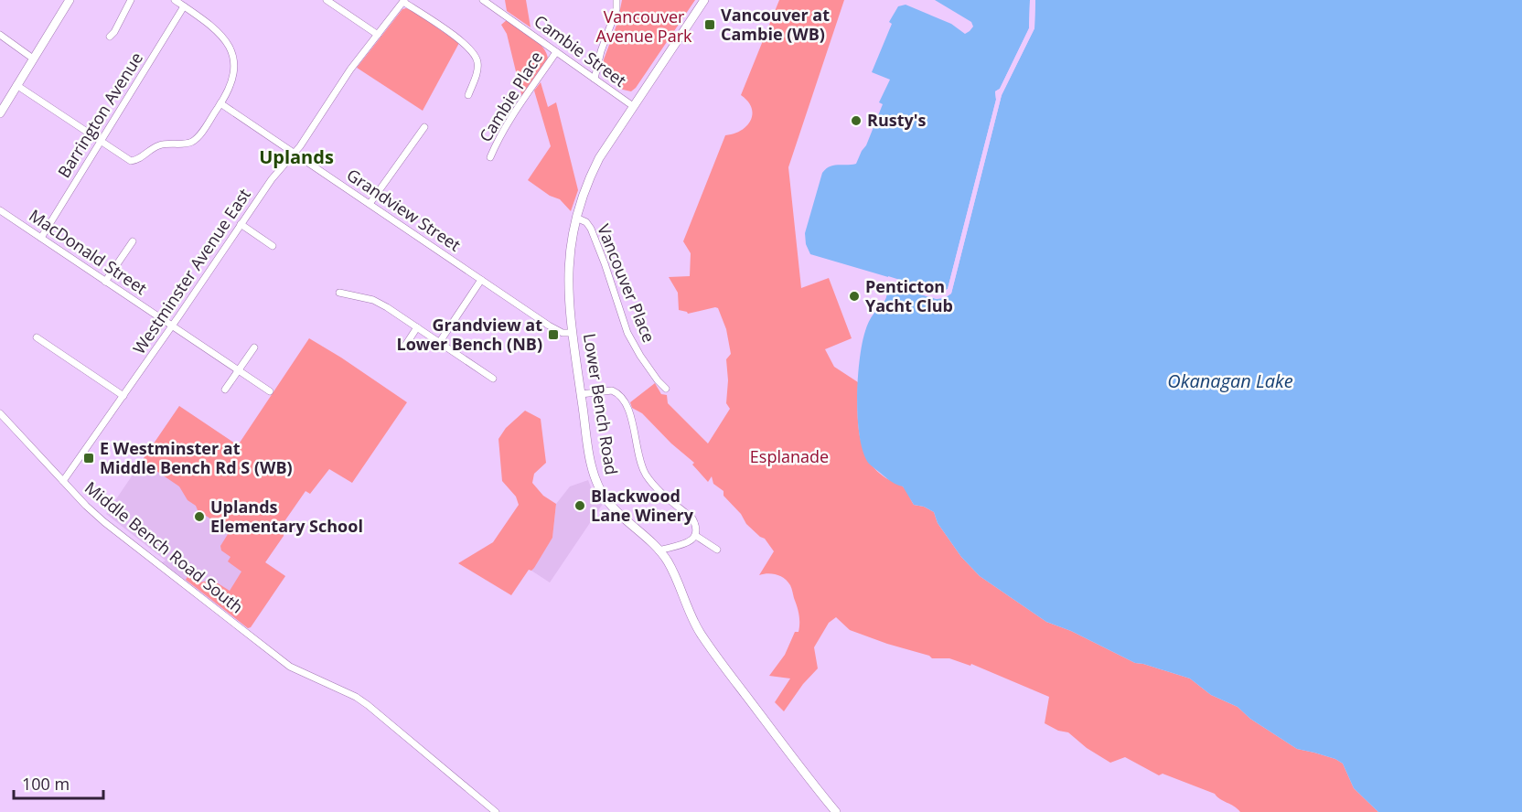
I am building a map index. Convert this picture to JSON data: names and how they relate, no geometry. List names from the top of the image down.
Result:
{
  "streets": {
    "street": [
      "Cambie Street",
      "Cambie Place",
      "Barrington Avenue",
      "Grandview Street",
      "MacDonald Street",
      "Westminster Avenue East",
      "Vancouver Place",
      "Lower Bench Road",
      "Middle Bench Road South"
    ]
  },
  "crossings": [
    ["Cambie Street", "Cambie Place"],
    ["Cambie Street", "Lower Bench Road"],
    ["Barrington Avenue", "MacDonald Street"],
    ["Grandview Street", "Westminster Avenue East"],
    ["Grandview Street", "Lower Bench Road"],
    ["MacDonald Street", "Westminster Avenue East"],
    ["Westminster Avenue East", "Middle Bench Road South"],
    ["Vancouver Place", "Lower Bench Road"]
  ],
  "districts": ["Uplands"],
  "water": ["Okanagan Lake"],
  "parks": ["Vancouver Avenue Park", "Esplanade"],
  "places": {
    "transit": ["Vancouver at Cambie (WB)", "Grandview at Lower Bench (NB)", "E Westminster at Middle Bench Rd S (WB)"],
    "other": [
      "Rusty's",
      "Penticton Yacht Club",
      "Blackwood Lane Winery",
      "Uplands Elementary School"
    ]
  },
  "scale_bar": "100 m"
}
